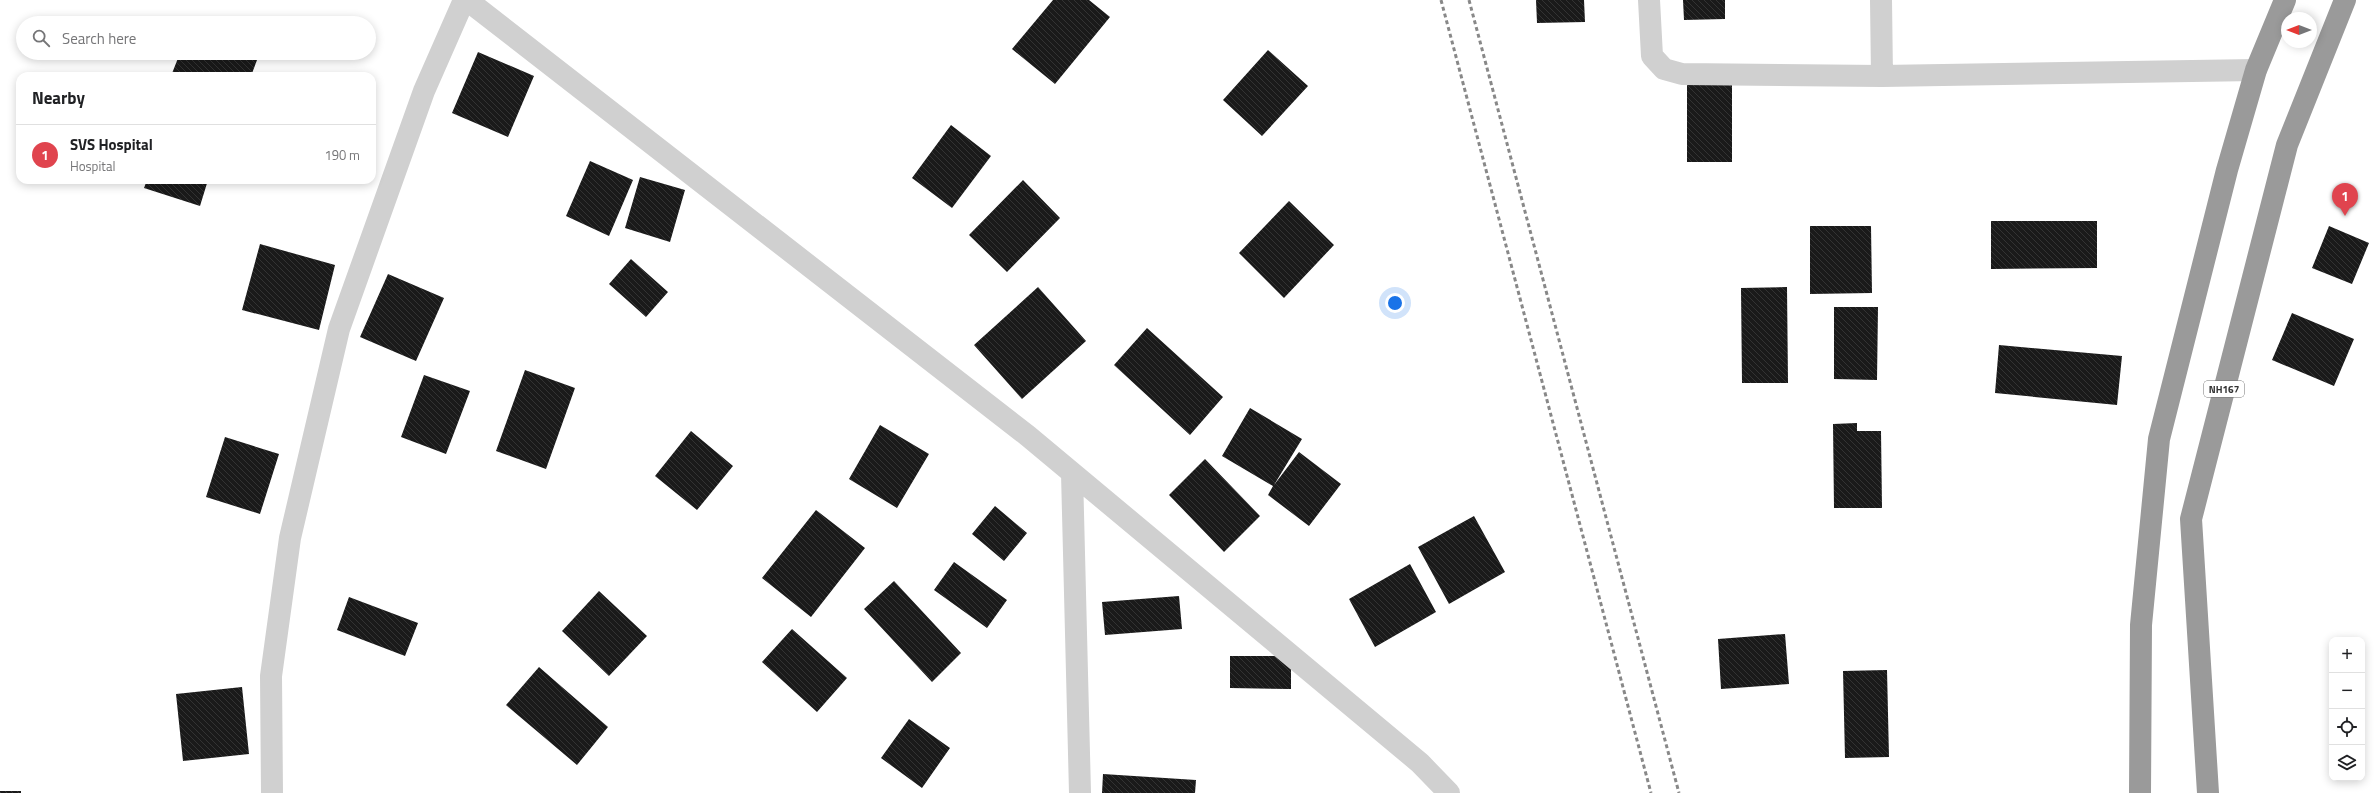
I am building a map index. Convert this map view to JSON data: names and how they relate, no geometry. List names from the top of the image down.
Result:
{
  "streets": {
    "highway": ["NH167"]
  },
  "north": "left",
  "page": {
    "search": "Search here",
    "heading": "Nearby",
    "list": [
      {
        "mark": "1",
        "name": "SVS Hospital",
        "note": "Hospital",
        "value": "190 m"
      }
    ],
    "pins": "1",
    "map_buttons": ["+", "−"]
  }
}
